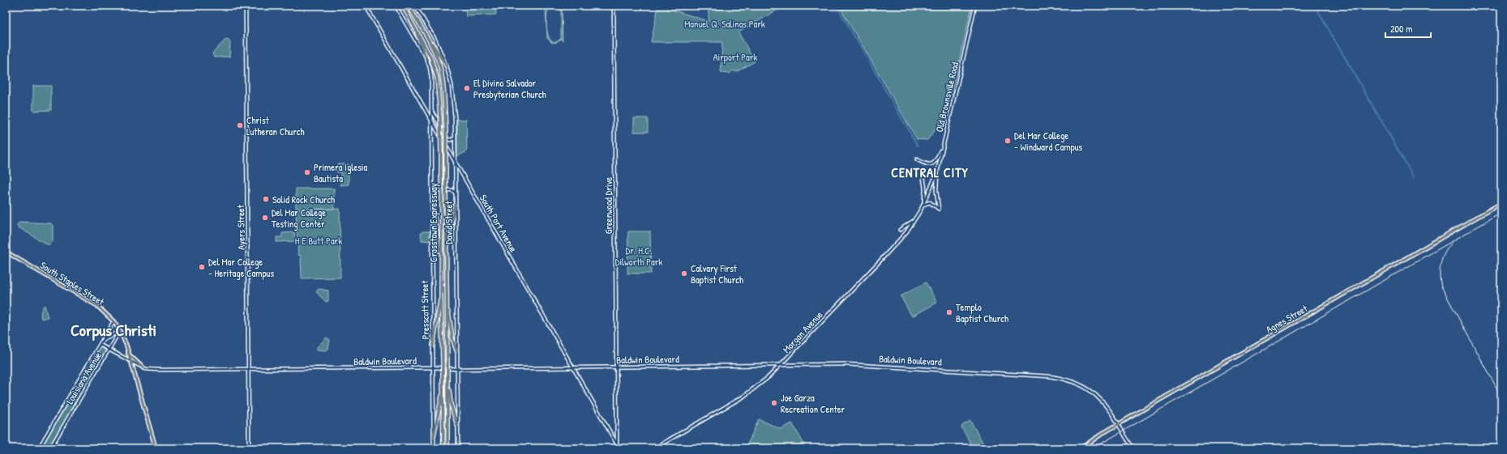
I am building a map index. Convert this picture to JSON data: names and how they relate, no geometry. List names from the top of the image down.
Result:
{
  "streets": {
    "highway": ["Crosstown Expressway"],
    "main road": [
      "Old Brownsville Road",
      "Greenwood Drive",
      "David Street",
      "South Port Avenue",
      "Ayers Street",
      "South Staples Street",
      "Presscott Street",
      "Agnes Street",
      "Morgan Avenue",
      "Baldwin Boulevard",
      "Louisiana Avenue"
    ]
  },
  "crossings": [
    ["Old Brownsville Road", "Morgan Avenue"],
    ["Greenwood Drive", "South Port Avenue"],
    ["Greenwood Drive", "Baldwin Boulevard"],
    ["David Street", "South Port Avenue"],
    ["David Street", "Baldwin Boulevard"],
    ["South Port Avenue", "Presscott Street"],
    ["South Port Avenue", "Baldwin Boulevard"],
    ["Ayers Street", "Baldwin Boulevard"],
    ["South Staples Street", "Baldwin Boulevard"],
    ["South Staples Street", "Louisiana Avenue"],
    ["Presscott Street", "Baldwin Boulevard"],
    ["Agnes Street", "Baldwin Boulevard"],
    ["Morgan Avenue", "Baldwin Boulevard"],
    ["Baldwin Boulevard", "Louisiana Avenue"]
  ],
  "districts": ["CENTRAL CITY", "Corpus Christi"],
  "parks": [
    "Manuel Q. Salinas Park",
    "Airport Park",
    "H E Butt Park",
    "Dr. H.C. Dilworth Park"
  ],
  "places": [
    "El Divino Salvador Presbyterian Church",
    "Christ Lutheran Church",
    "Del Mar College - Windward Campus",
    "Primera Iglesia Bautista",
    "Solid Rock Church",
    "Del Mar College Testing Center",
    "Del Mar College - Heritage Campus",
    "Calvary First Baptist Church",
    "Templo Baptist Church",
    "Joe Garza Recreation Center"
  ],
  "scale_bar": "200 m"
}
